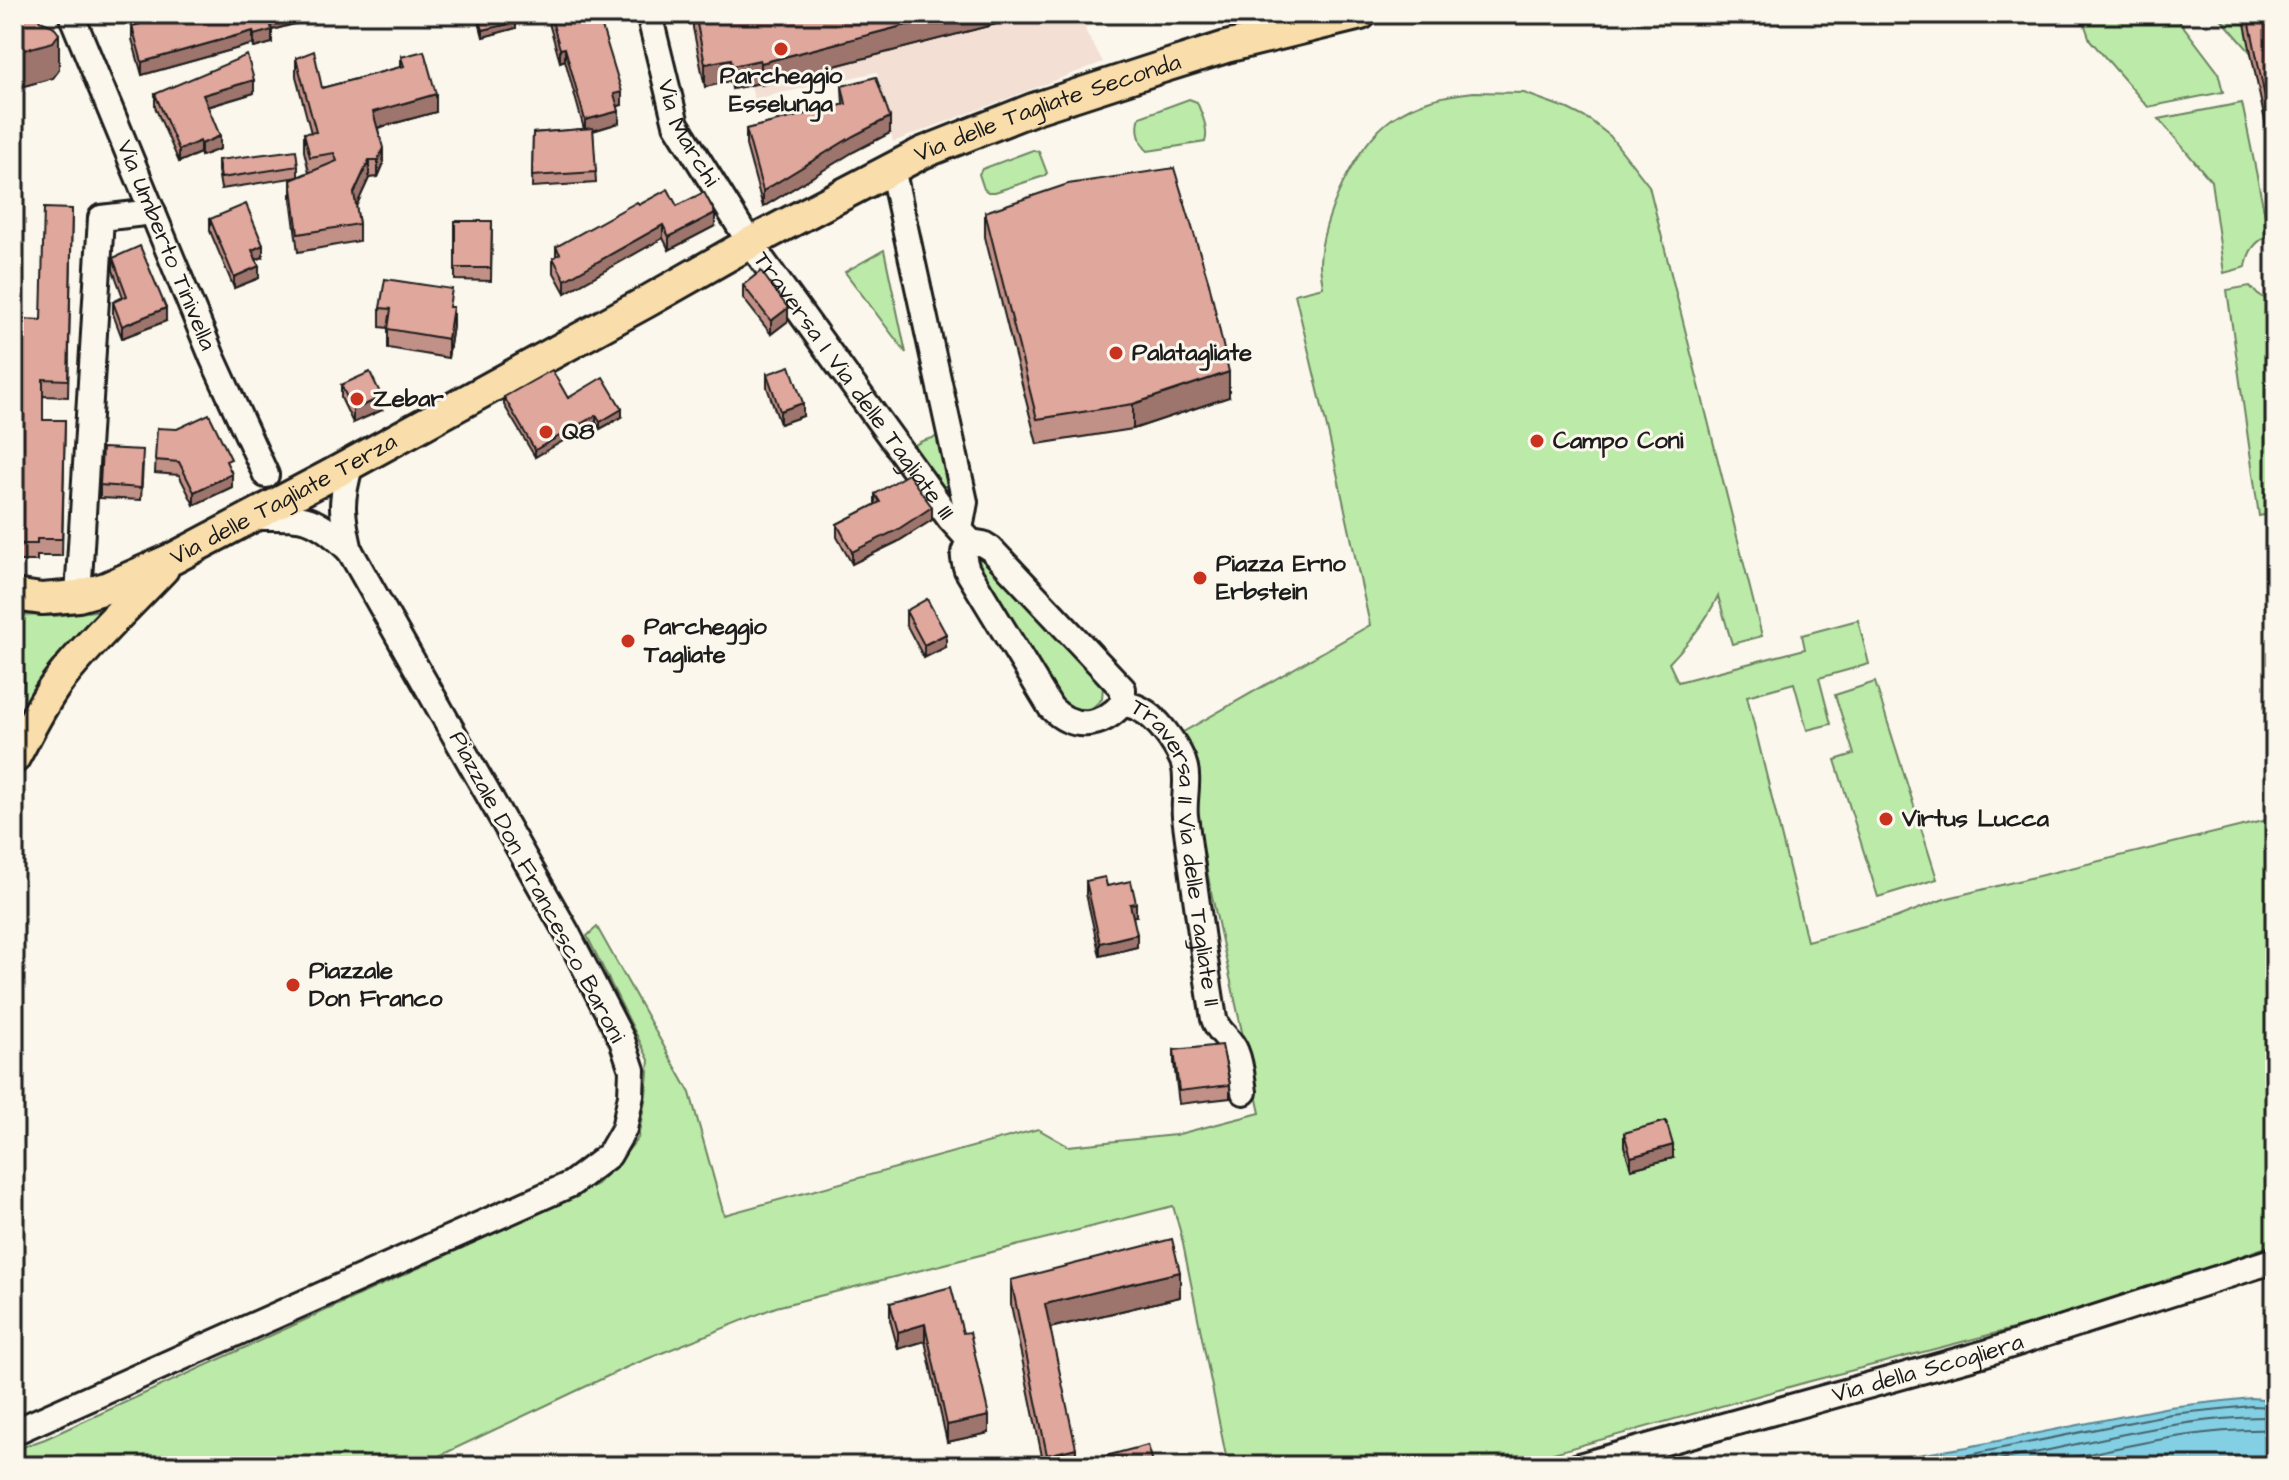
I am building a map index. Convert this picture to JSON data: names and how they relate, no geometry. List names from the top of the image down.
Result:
{
  "streets": {
    "main road": ["Via delle Tagliate Seconda", "Via delle Tagliate Terza"],
    "street": [
      "Via Marchi",
      "Via Umberto Tinivella",
      "Traversa I Via delle Tagliate III",
      "Traversa II Via delle Tagliate II",
      "Piazzale Don Francesco Baroni",
      "Via della Scogliera"
    ]
  },
  "crossings": [
    ["Via delle Tagliate Seconda", "Via Marchi"],
    ["Via delle Tagliate Seconda", "Traversa I Via delle Tagliate III"],
    ["Via delle Tagliate Seconda", "Via delle Tagliate Terza"],
    ["Via Marchi", "Traversa I Via delle Tagliate III"],
    ["Via Marchi", "Via delle Tagliate Terza"],
    ["Traversa I Via delle Tagliate III", "Via delle Tagliate Terza"],
    ["Traversa I Via delle Tagliate III", "Traversa II Via delle Tagliate II"],
    ["Via delle Tagliate Terza", "Piazzale Don Francesco Baroni"]
  ],
  "places": [
    "Parcheggio Esselunga",
    "Palatagliate",
    "Zebar",
    "Q8",
    "Campo Coni",
    "Piazza Erno Erbstein",
    "Parcheggio Tagliate",
    "Virtus Lucca",
    "Piazzale Don Franco"
  ]
}
